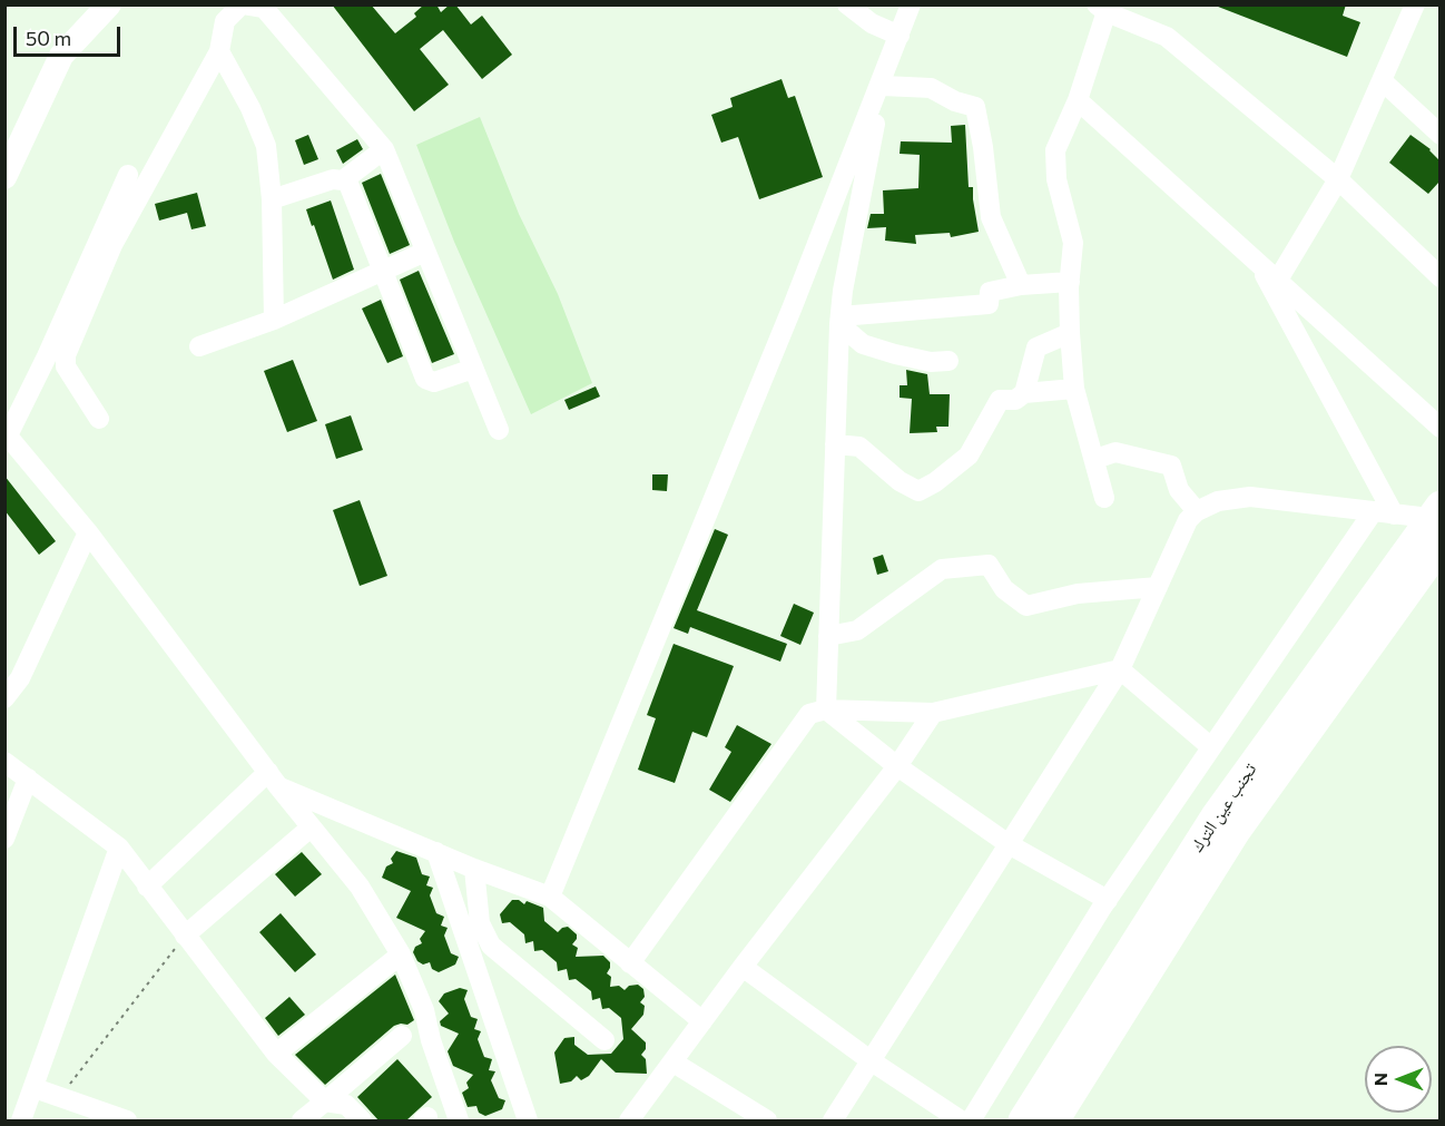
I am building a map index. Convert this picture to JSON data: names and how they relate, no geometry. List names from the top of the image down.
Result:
{
  "streets": {
    "highway": ["تجنب عين الترك"]
  },
  "scale_bar": "50 m",
  "north": "left"
}
